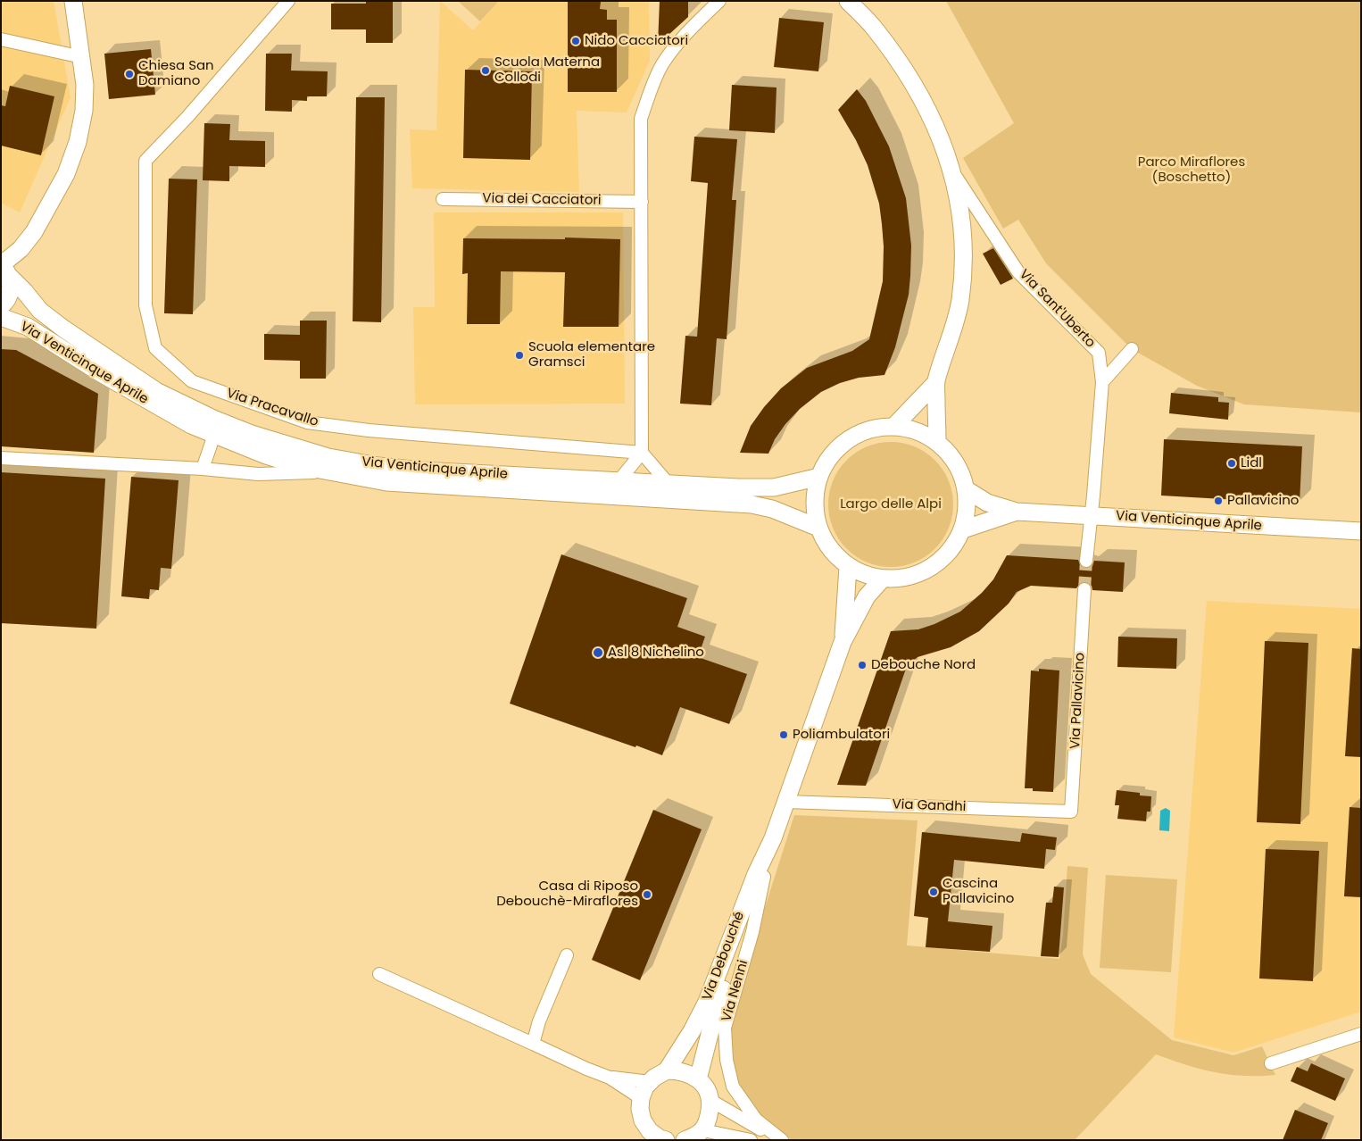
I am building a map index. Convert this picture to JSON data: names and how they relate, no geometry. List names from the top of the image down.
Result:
{
  "streets": {
    "main road": ["Via Venticinque Aprile", "Via Debouché"],
    "street": [
      "Via dei Cacciatori",
      "Via Sant'Uberto",
      "Via Pracavallo",
      "Via Pallavicino",
      "Via Gandhi",
      "Via Nenni"
    ]
  },
  "crossings": [
    ["Via Sant'Uberto", "Via Venticinque Aprile"],
    ["Via Venticinque Aprile", "Via Debouché"],
    ["Via Pallavicino", "Via Gandhi"],
    ["Via Gandhi", "Via Debouché"],
    ["Via Debouché", "Via Nenni"]
  ],
  "parks": ["Parco Miraflores (Boschetto)", "Largo delle Alpi"],
  "places": [
    "Nido Cacciatori",
    "Scuola Materna Collodi",
    "Chiesa San Damiano",
    "Scuola elementare Gramsci",
    "Lidl",
    "Pallavicino",
    "Asl 8 Nichelino",
    "Debouche Nord",
    "Poliambulatori",
    "Cascina Pallavicino",
    "Casa di Riposo Debouchè-Miraflores"
  ]
}
